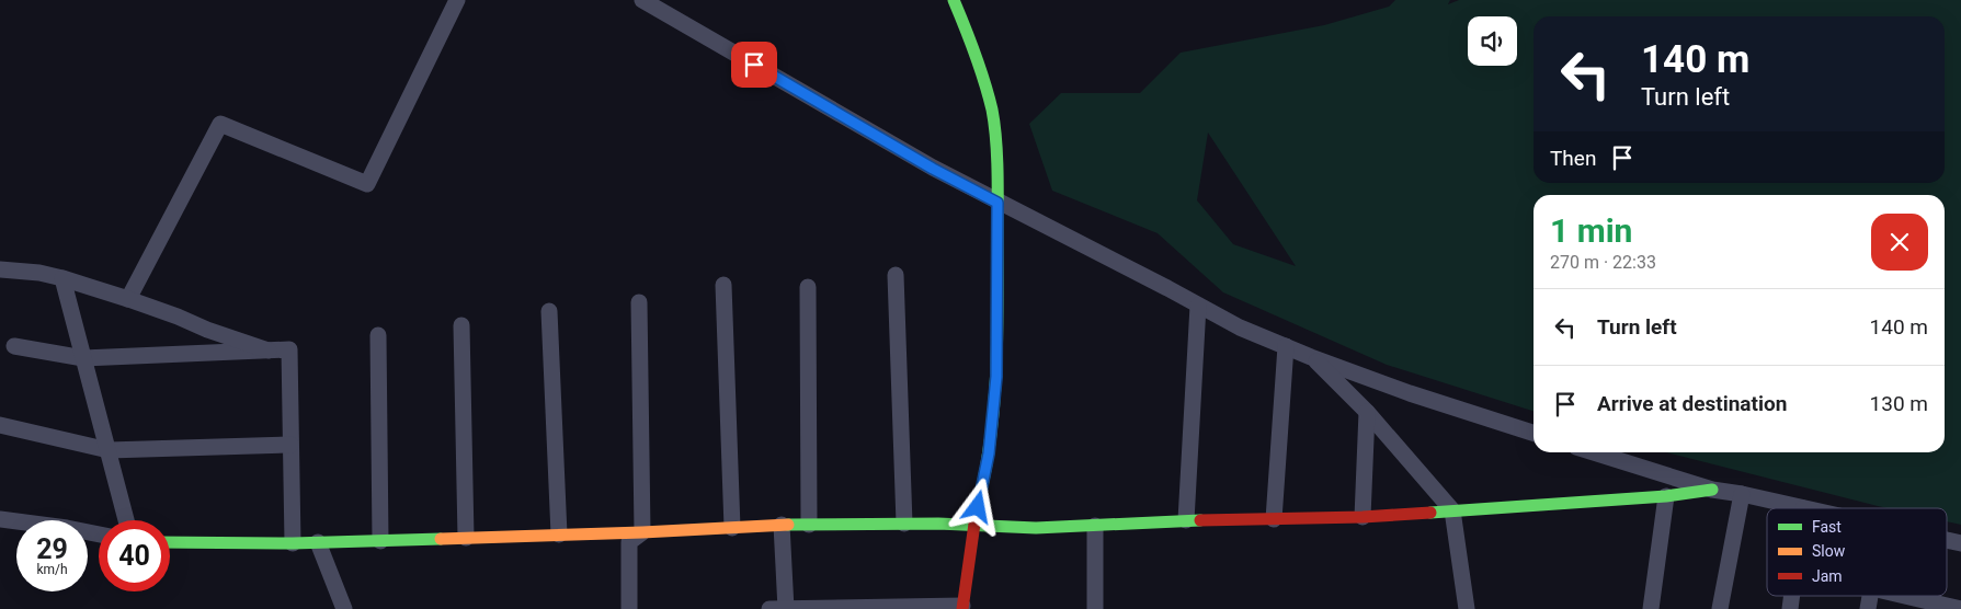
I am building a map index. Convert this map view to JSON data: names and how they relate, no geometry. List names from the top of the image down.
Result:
{
  "legend": ["Fast", "Slow", "Jam"],
  "page": {
    "turn": ["140 m", "Turn left"],
    "then": "Then",
    "heading": ["1 min", "270 m · 22:33"],
    "list": [
      {
        "name": "Turn left",
        "value": "140 m"
      },
      {
        "name": "Arrive at destination",
        "value": "130 m"
      }
    ],
    "speed": "29 km/h",
    "limit": "40"
  }
}
